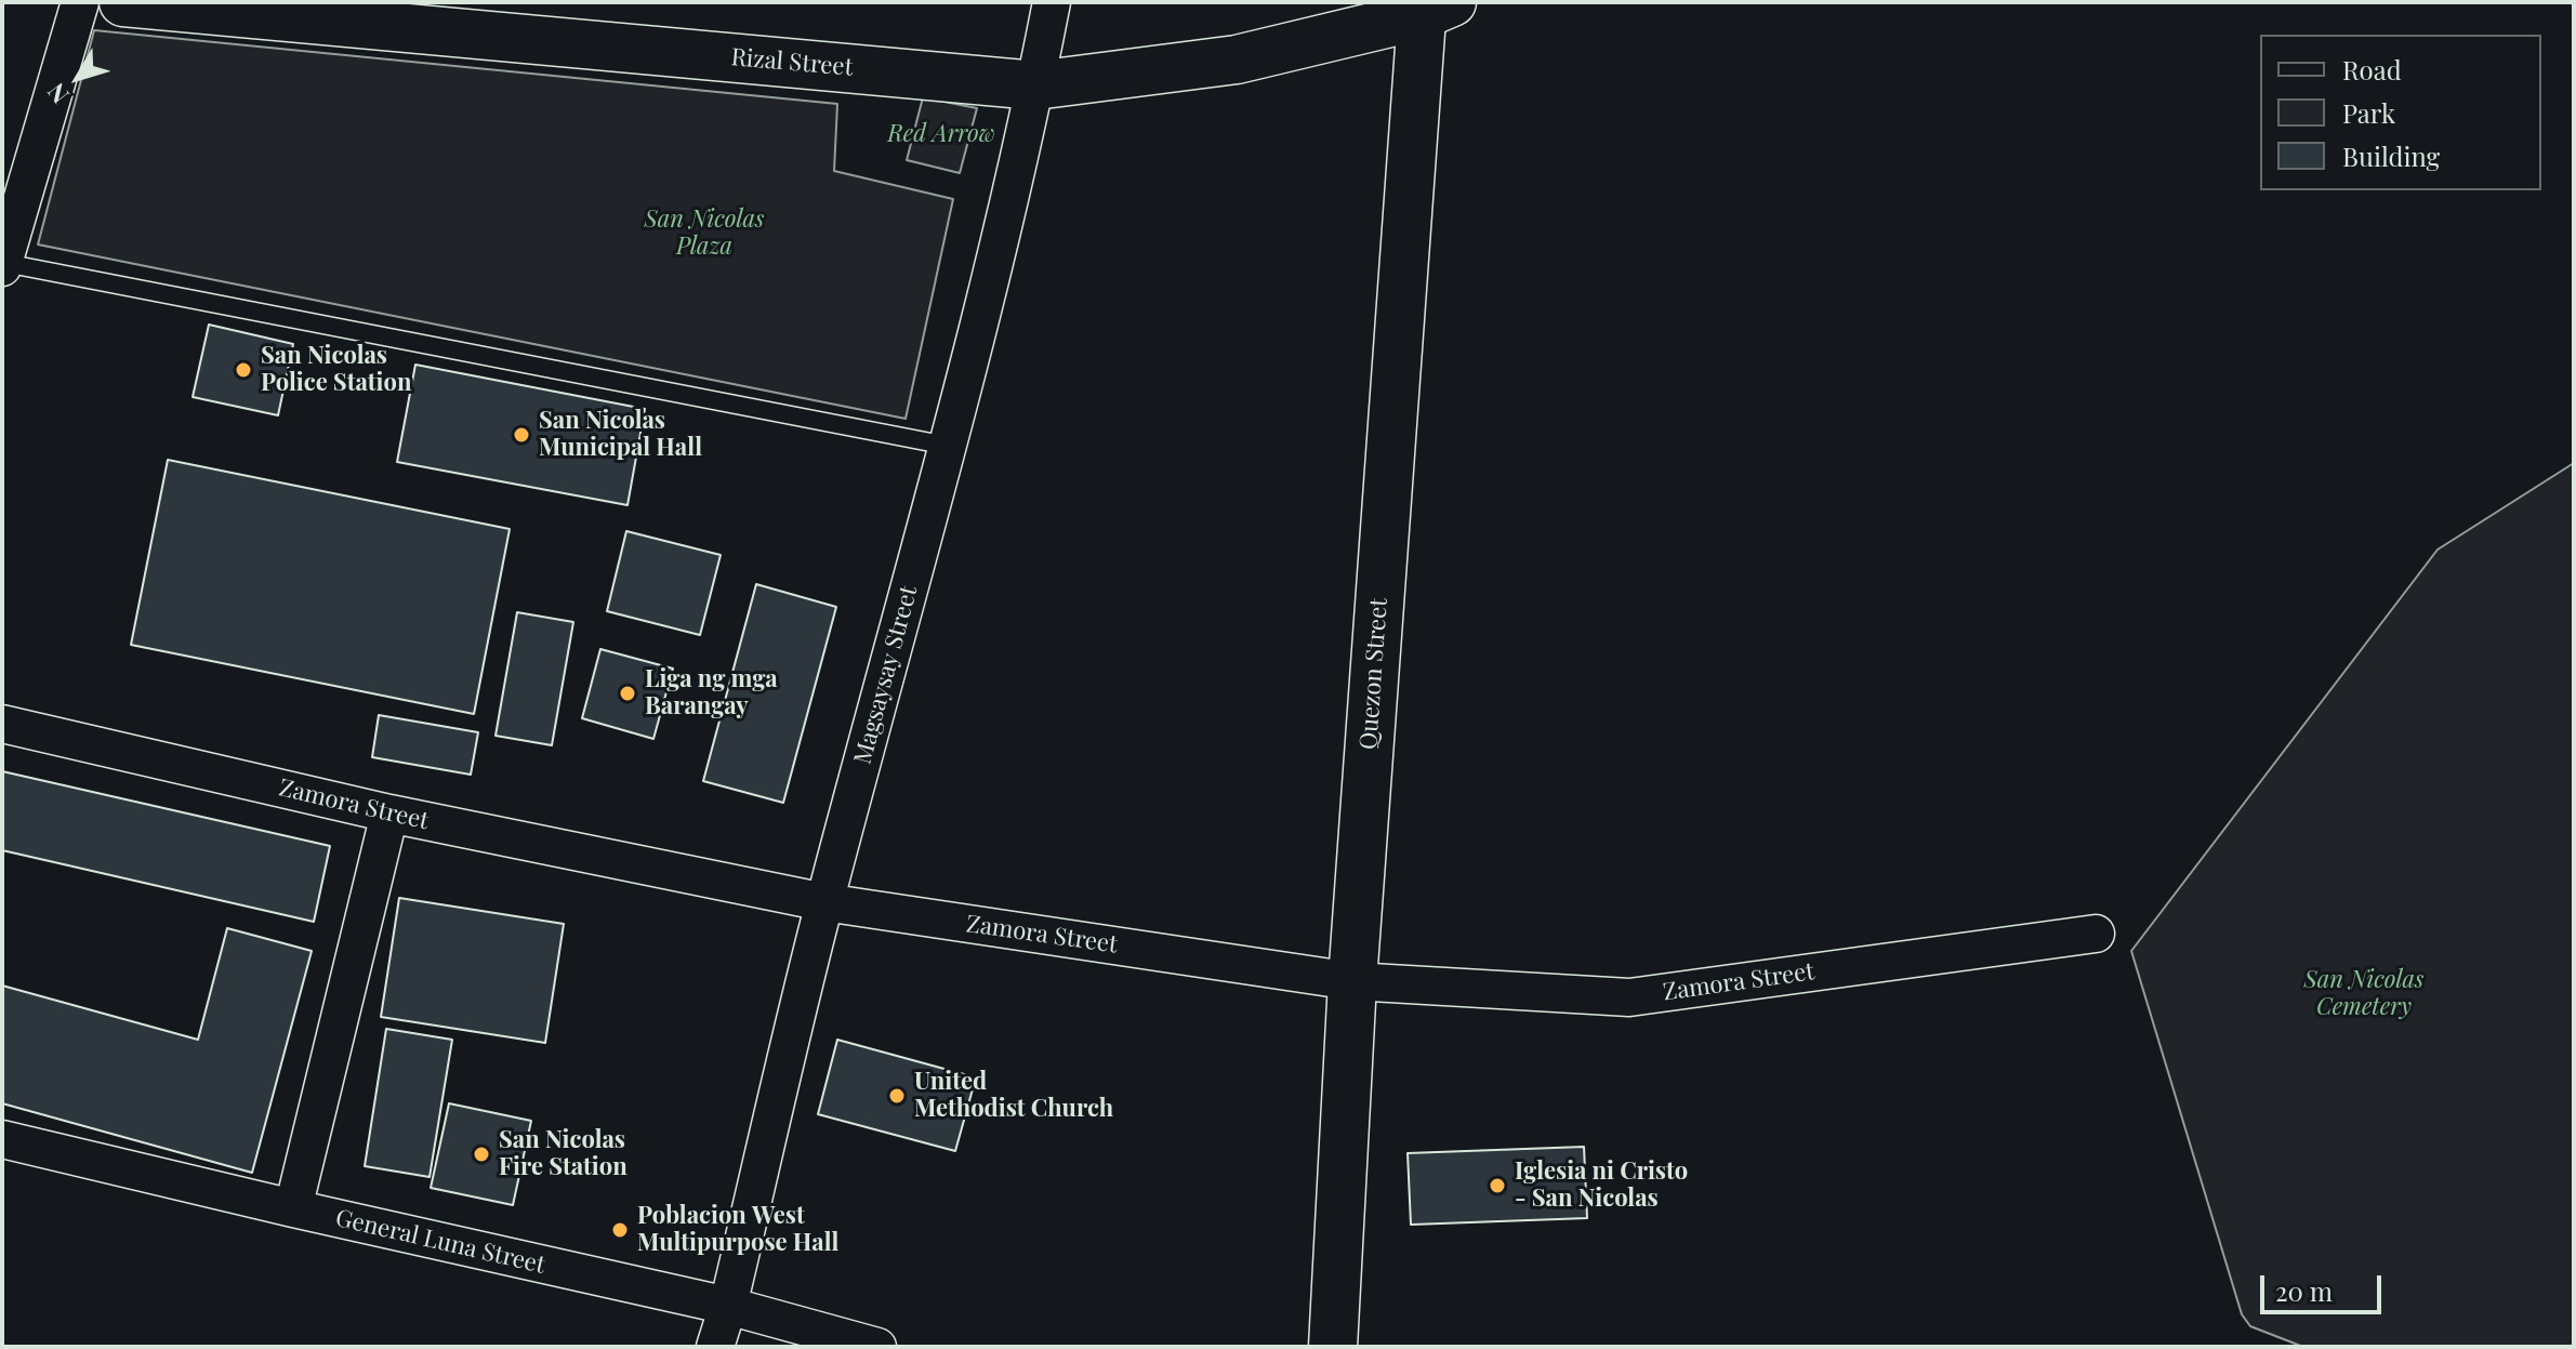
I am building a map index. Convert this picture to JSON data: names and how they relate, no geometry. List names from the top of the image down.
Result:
{
  "streets": {
    "street": [
      "Rizal Street",
      "Quezon Street",
      "Magsaysay Street",
      "Zamora Street",
      "General Luna Street"
    ]
  },
  "crossings": [
    ["Rizal Street", "Quezon Street"],
    ["Rizal Street", "Magsaysay Street"],
    ["Quezon Street", "Zamora Street"],
    ["Magsaysay Street", "Zamora Street"],
    ["Magsaysay Street", "General Luna Street"]
  ],
  "parks": ["Red Arrow", "San Nicolas Plaza", "San Nicolas Cemetery"],
  "places": [
    "San Nicolas Police Station",
    "San Nicolas Municipal Hall",
    "Liga ng mga Barangay",
    "United Methodist Church",
    "San Nicolas Fire Station",
    "Iglesia ni Cristo - San Nicolas",
    "Poblacion West Multipurpose Hall"
  ],
  "legend": ["Road", "Park", "Building"],
  "scale_bar": "20 m",
  "north": "bottom left"
}
